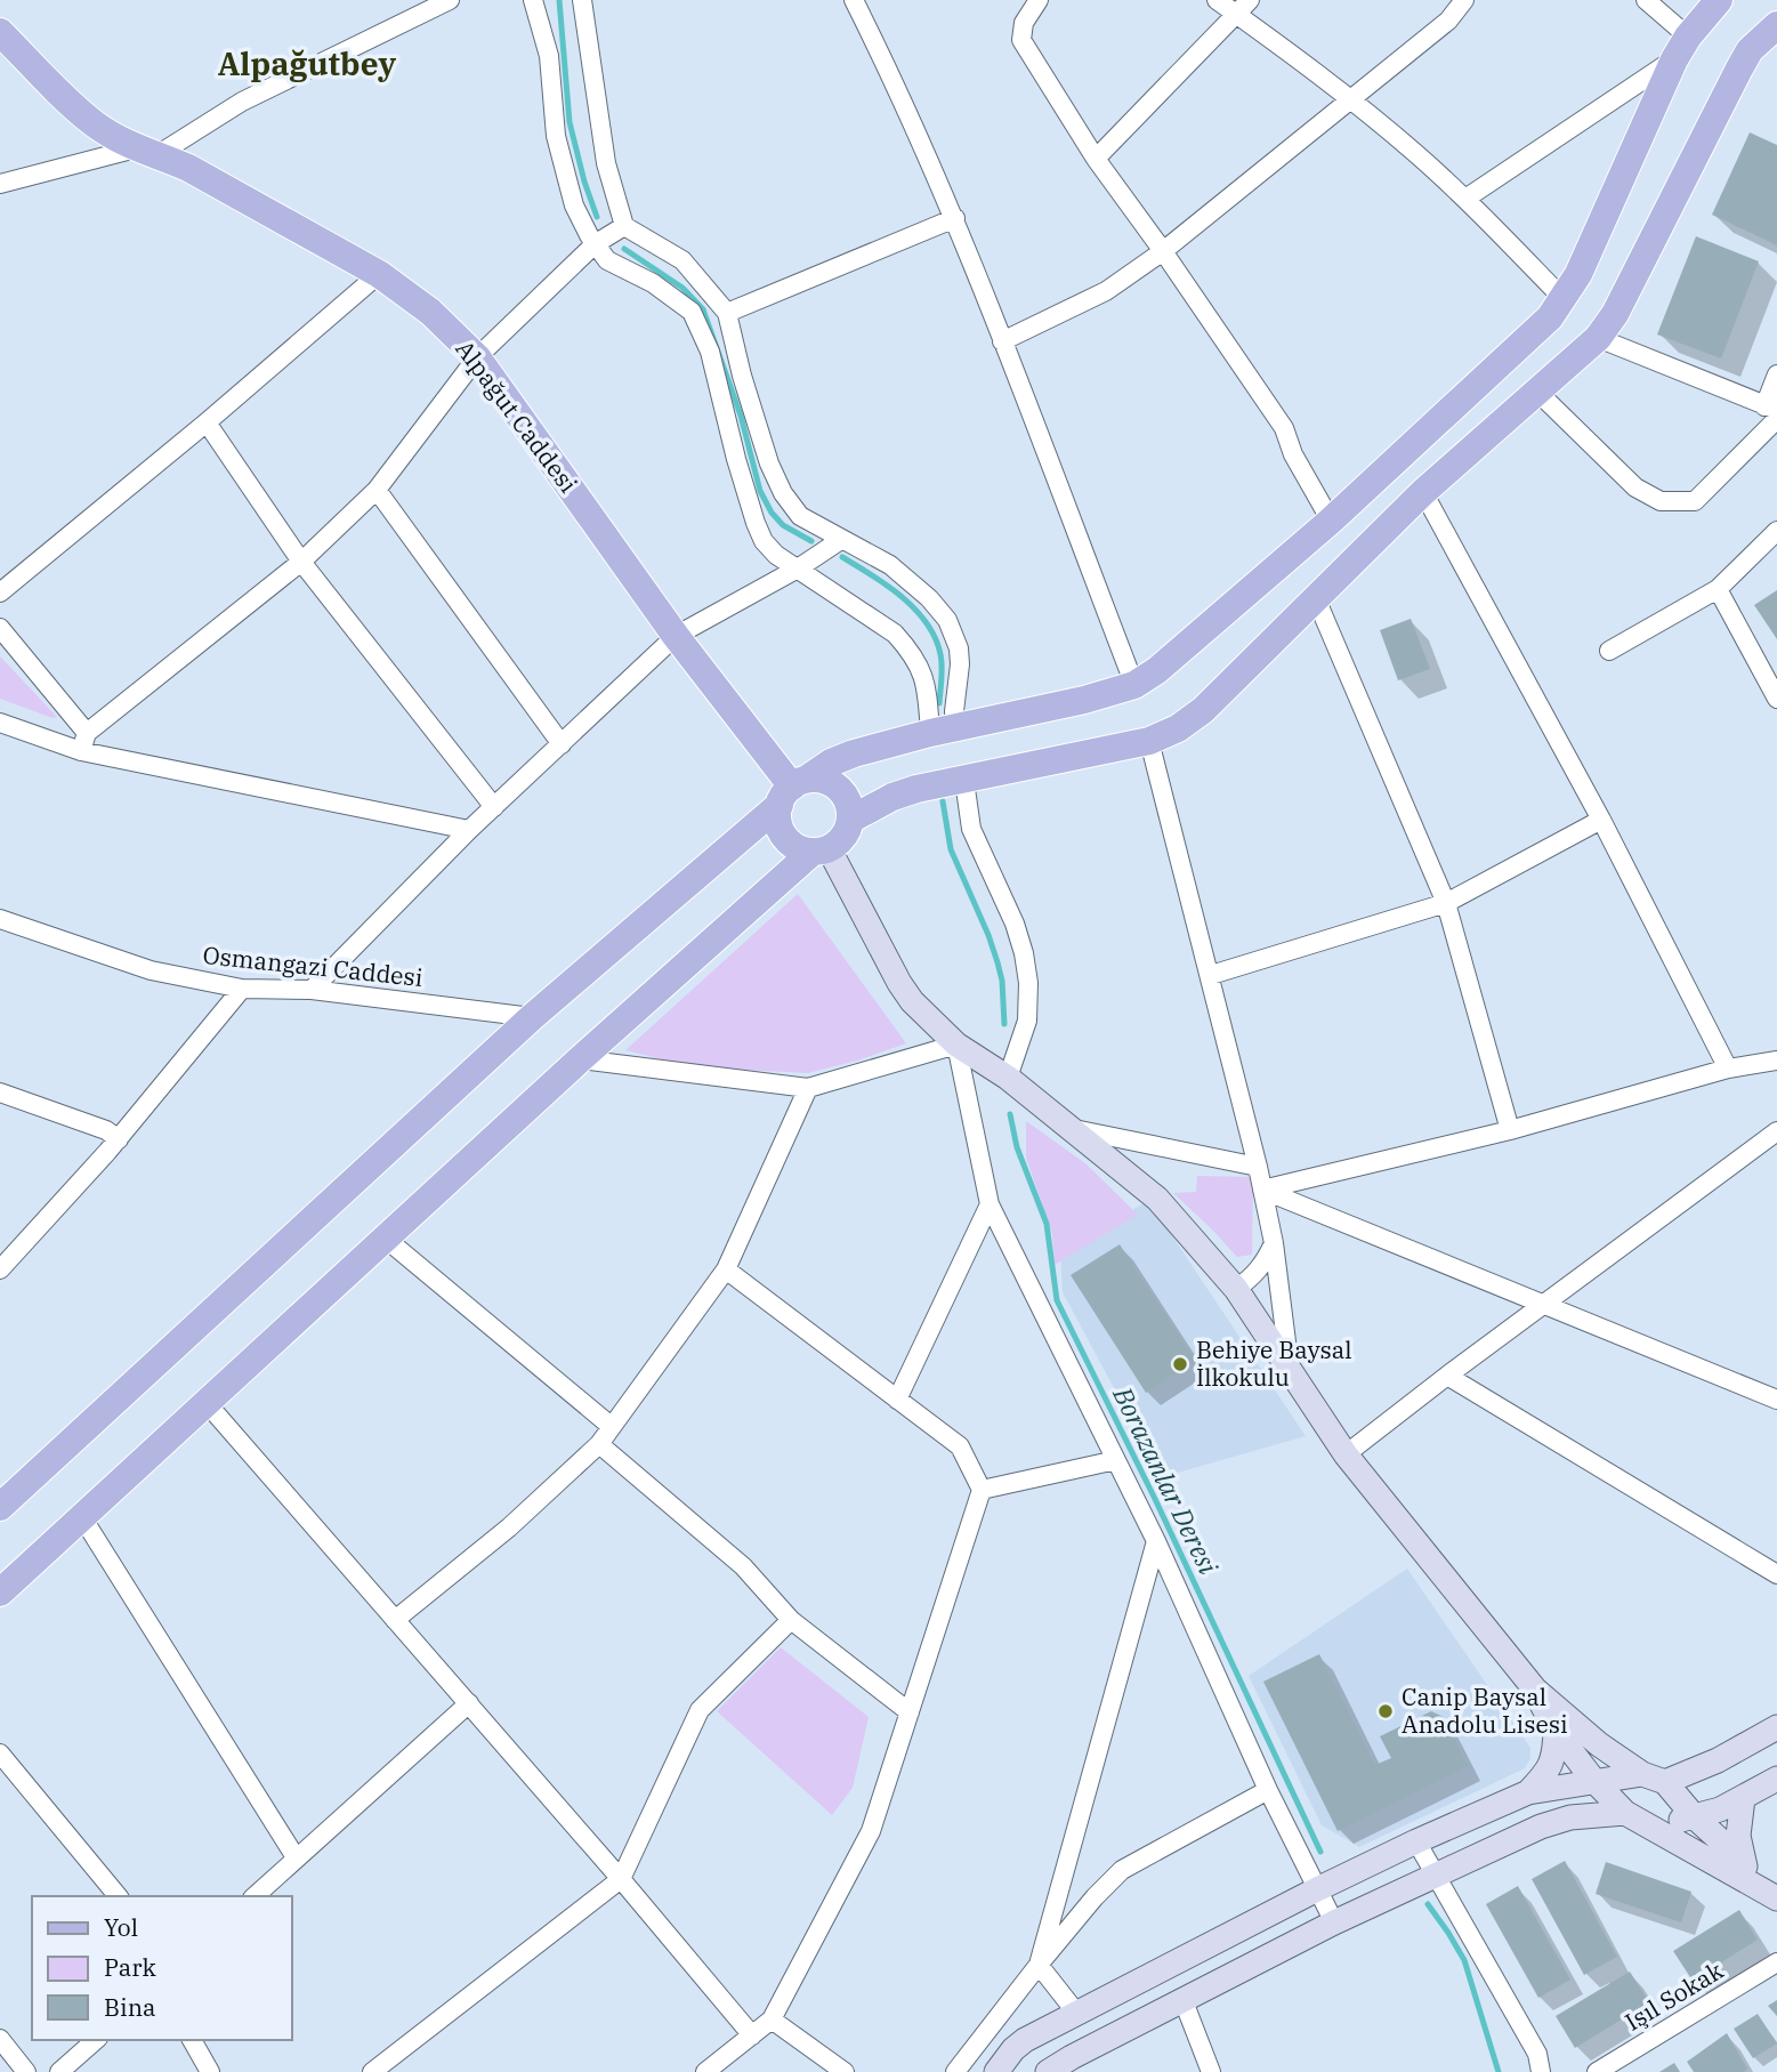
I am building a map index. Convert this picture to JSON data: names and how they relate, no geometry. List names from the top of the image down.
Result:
{
  "streets": {
    "main road": ["Alpağut Caddesi"],
    "street": ["Osmangazi Caddesi", "Işıl Sokak"]
  },
  "districts": ["Alpağutbey"],
  "water": ["Borazanlar Deresi"],
  "places": ["Behiye Baysal İlkokulu", "Canip Baysal Anadolu Lisesi"],
  "legend": ["Yol", "Park", "Bina"]
}
